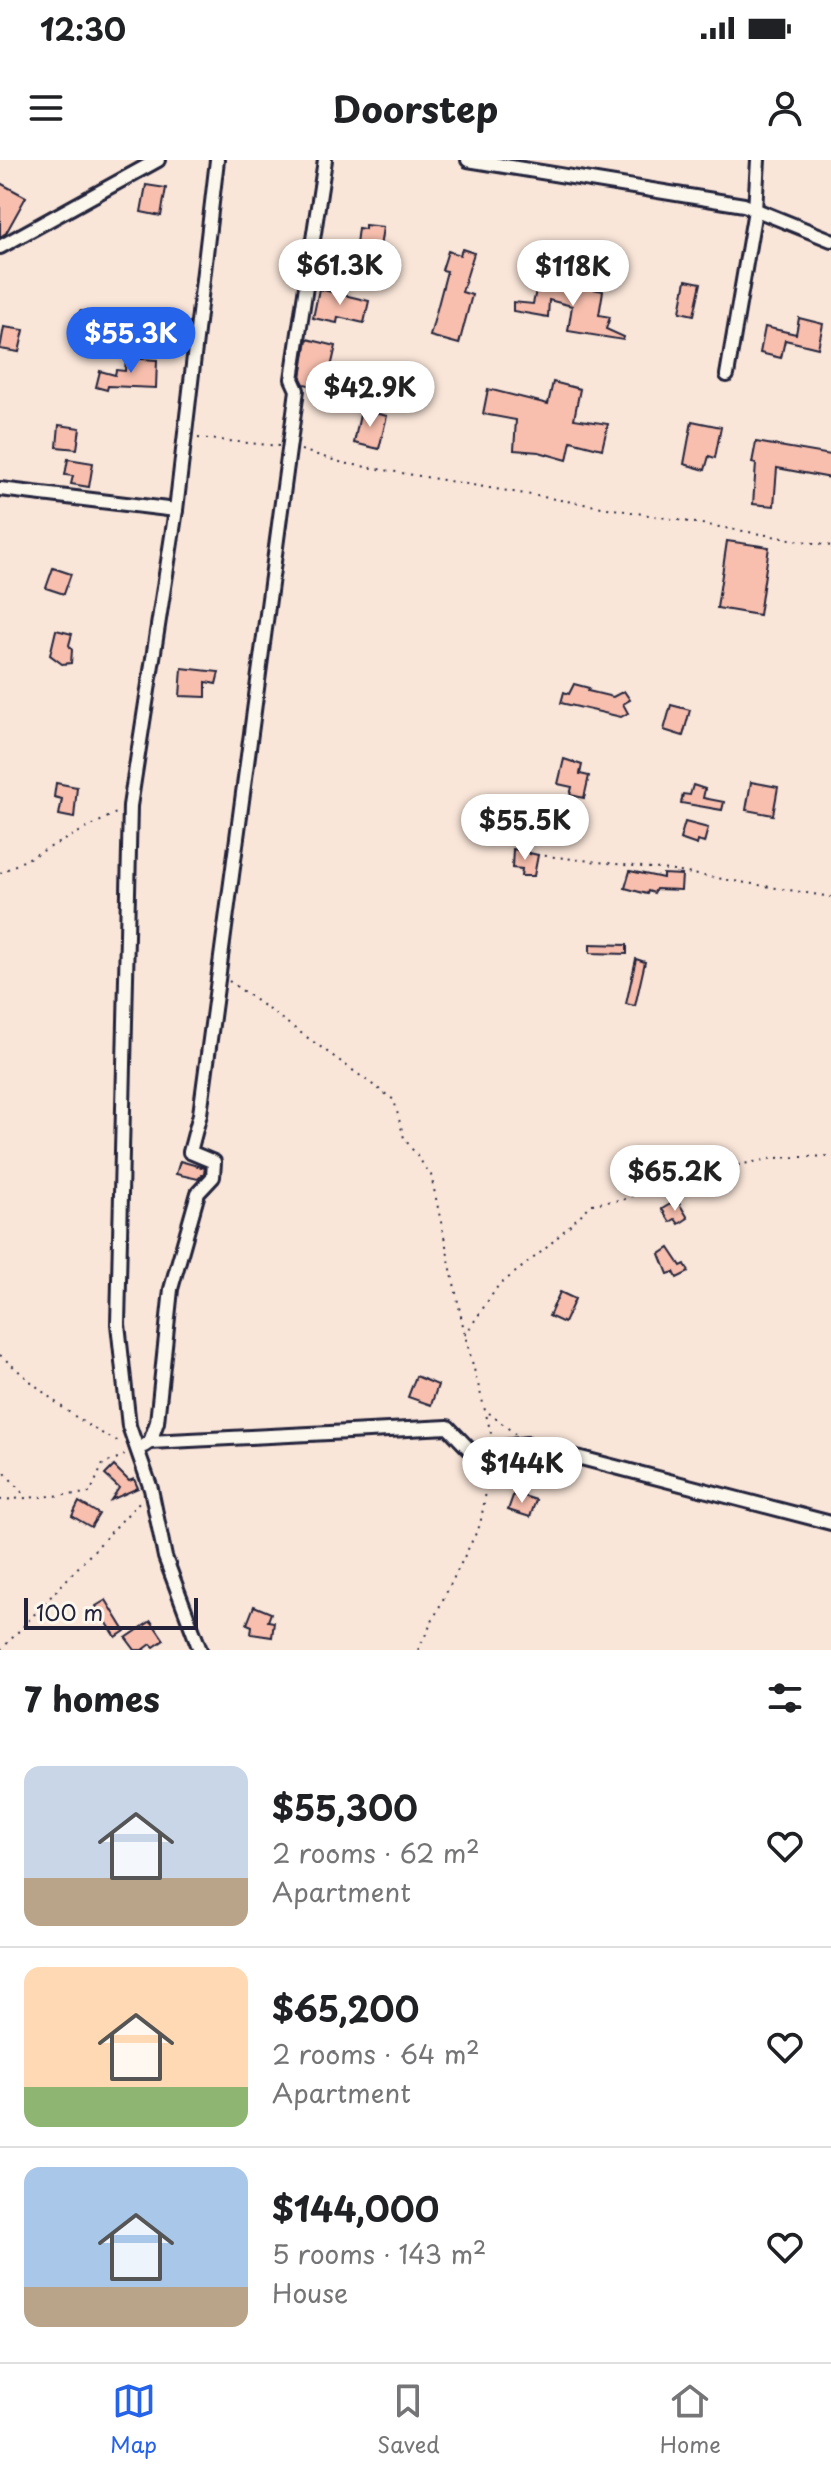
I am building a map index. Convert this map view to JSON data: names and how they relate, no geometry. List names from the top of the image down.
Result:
{
  "scale_bar": "100 m",
  "page": {
    "status": "12:30",
    "header": "Doorstep",
    "price": [
      "$61.3K",
      "$118K",
      "$55.3K",
      "$42.9K",
      "$55.5K",
      "$65.2K",
      "$144K"
    ],
    "scale": "100 m",
    "heading": "7 homes",
    "list": [
      {
        "name": "$55,300",
        "note": "2 rooms · 62 m² · Apartment"
      },
      {
        "name": "$65,200",
        "note": "2 rooms · 64 m² · Apartment"
      },
      {
        "name": "$144,000",
        "note": "5 rooms · 143 m² · House"
      }
    ],
    "tabs": ["Map", "Saved", "Home"]
  }
}
